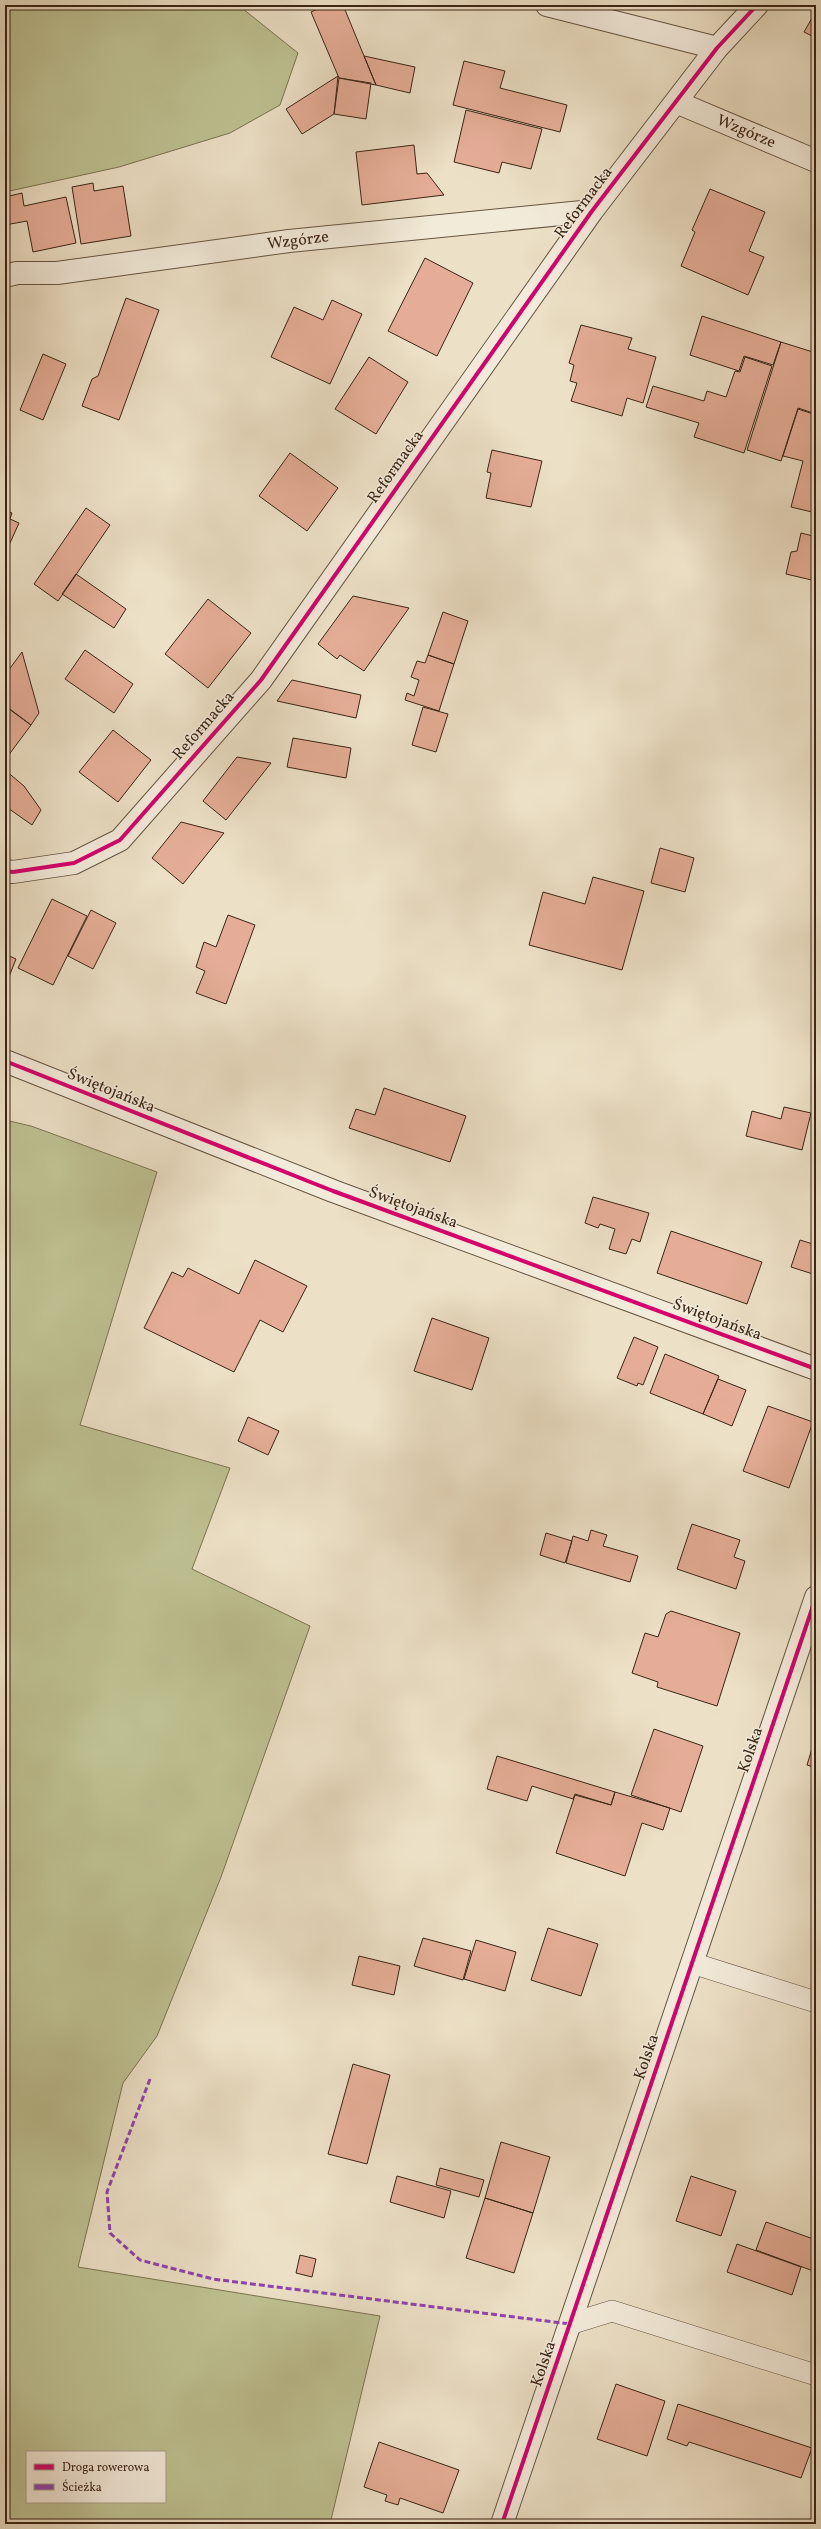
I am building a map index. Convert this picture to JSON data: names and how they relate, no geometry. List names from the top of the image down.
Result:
{
  "streets": {
    "street": [
      "Wzgórze",
      "Reformacka",
      "Świętojańska",
      "Kolska"
    ]
  },
  "crossings": [
    ["Wzgórze", "Reformacka"]
  ],
  "legend": ["Droga rowerowa", "Ścieżka"]
}
